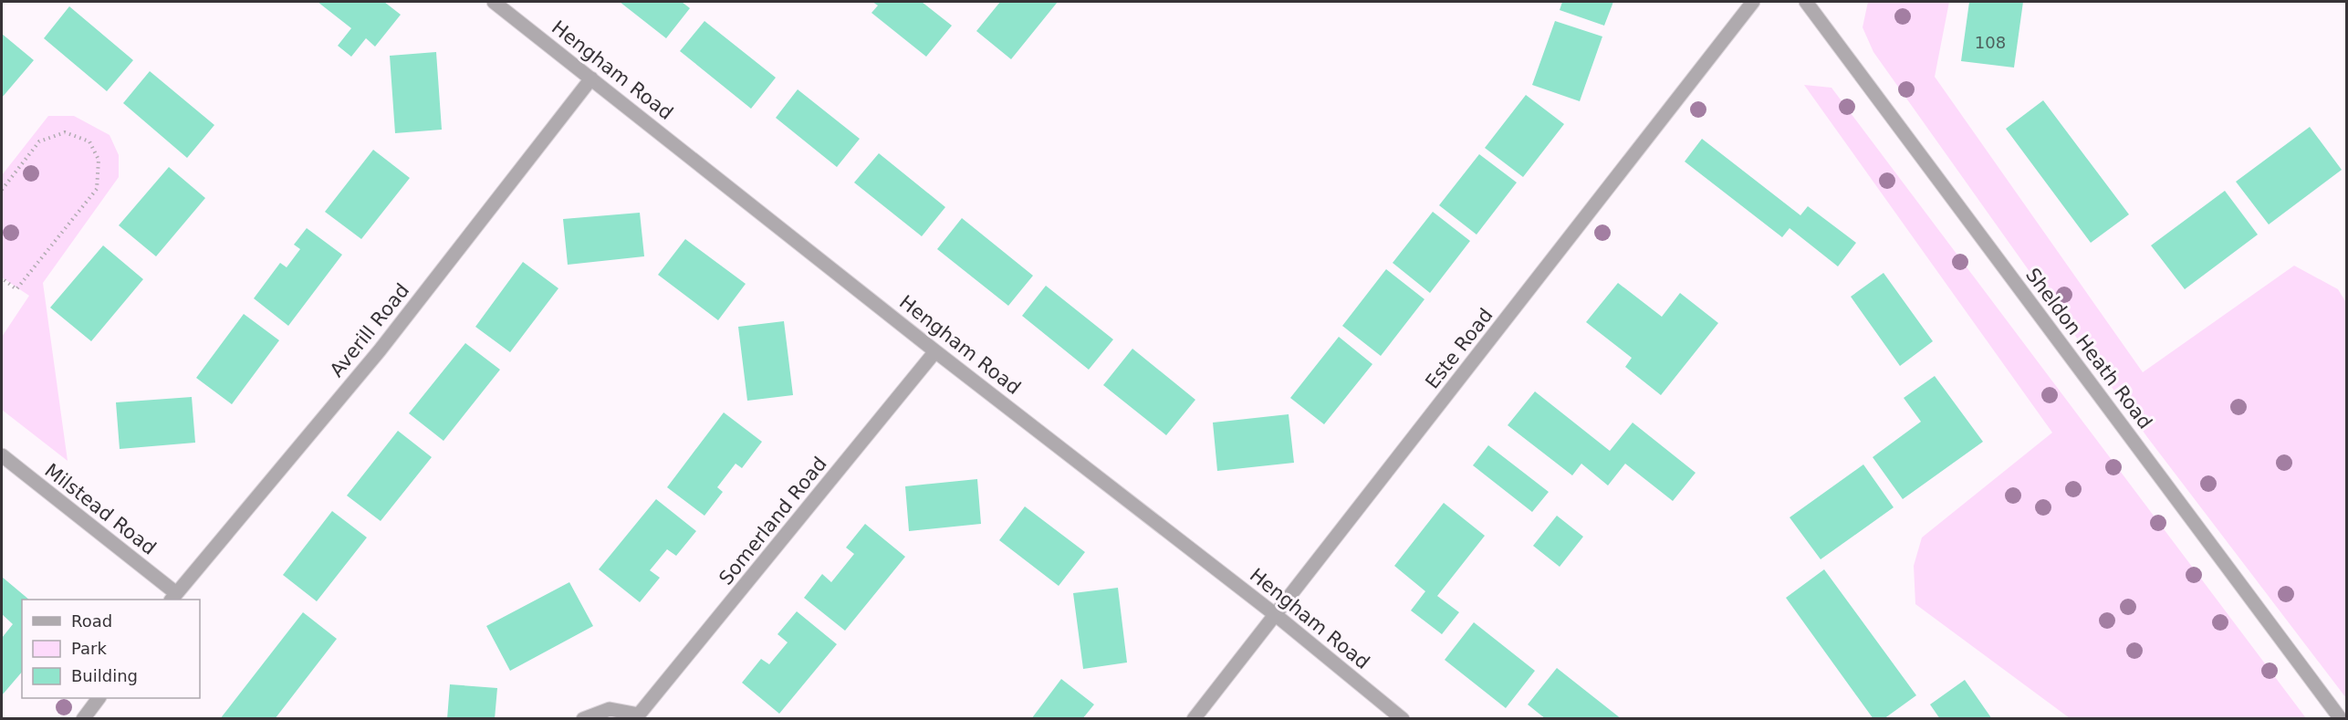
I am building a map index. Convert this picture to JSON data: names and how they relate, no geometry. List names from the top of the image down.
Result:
{
  "streets": {
    "street": [
      "Hengham Road",
      "Averill Road",
      "Este Road",
      "Sheldon Heath Road",
      "Milstead Road",
      "Somerland Road"
    ]
  },
  "crossings": [
    ["Hengham Road", "Averill Road"],
    ["Hengham Road", "Este Road"],
    ["Hengham Road", "Somerland Road"],
    ["Averill Road", "Milstead Road"]
  ],
  "house_numbers": ["108"],
  "legend": ["Road", "Park", "Building"]
}
